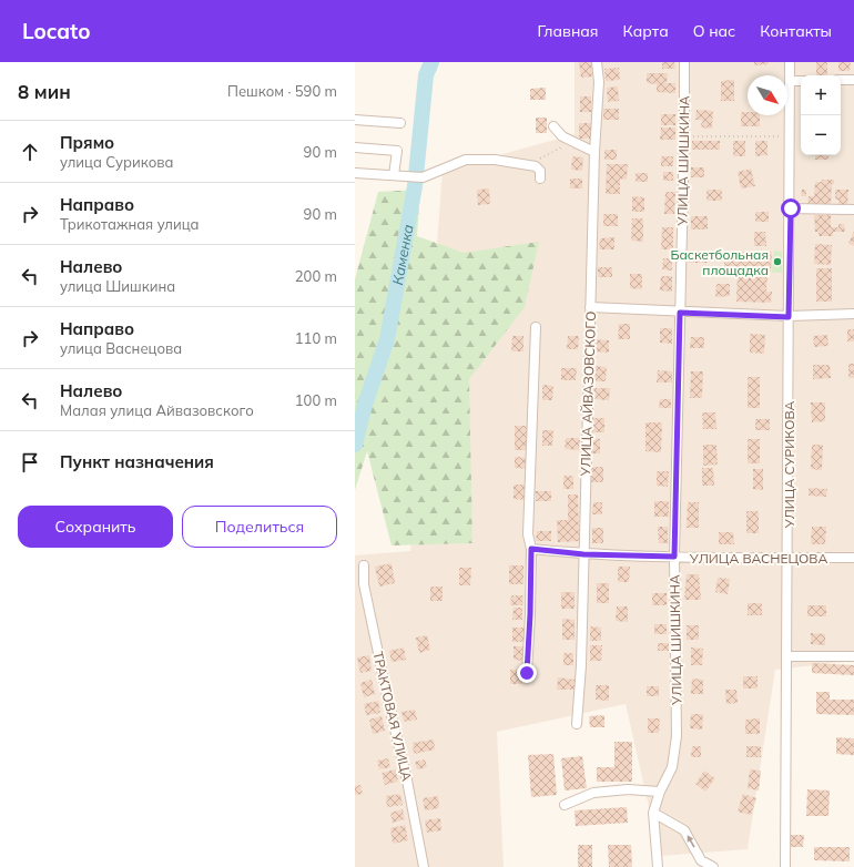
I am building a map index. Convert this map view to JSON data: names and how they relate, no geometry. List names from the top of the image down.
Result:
{
  "streets": {
    "street": [
      "УЛИЦА ШИШКИНА",
      "УЛИЦА АЙВАЗОВСКОГО",
      "УЛИЦА СУРИКОВА",
      "УЛИЦА ВАСНЕЦОВА",
      "ТРАКТОВАЯ УЛИЦА"
    ]
  },
  "crossings": [
    ["УЛИЦА ШИШКИНА", "УЛИЦА ВАСНЕЦОВА"],
    ["УЛИЦА АЙВАЗОВСКОГО", "УЛИЦА ВАСНЕЦОВА"],
    ["УЛИЦА СУРИКОВА", "УЛИЦА ВАСНЕЦОВА"]
  ],
  "water": ["Каменка"],
  "places": ["Баскетбольная площадка"],
  "north": "bottom right",
  "page": {
    "header": "Locato",
    "nav": [
      "Главная",
      "Карта",
      "О нас",
      "Контакты"
    ],
    "heading": ["8 мин", "Пешком · 590 m"],
    "map_buttons": ["+", "−"],
    "list": [
      ["Прямо", "улица Сурикова", "90 m"],
      ["Направо", "Трикотажная улица", "90 m"],
      ["Налево", "улица Шишкина", "200 m"],
      ["Направо", "улица Васнецова", "110 m"],
      ["Налево", "Малая улица Айвазовского", "100 m"],
      "Пункт назначения"
    ],
    "buttons": ["Сохранить", "Поделиться"]
  }
}
